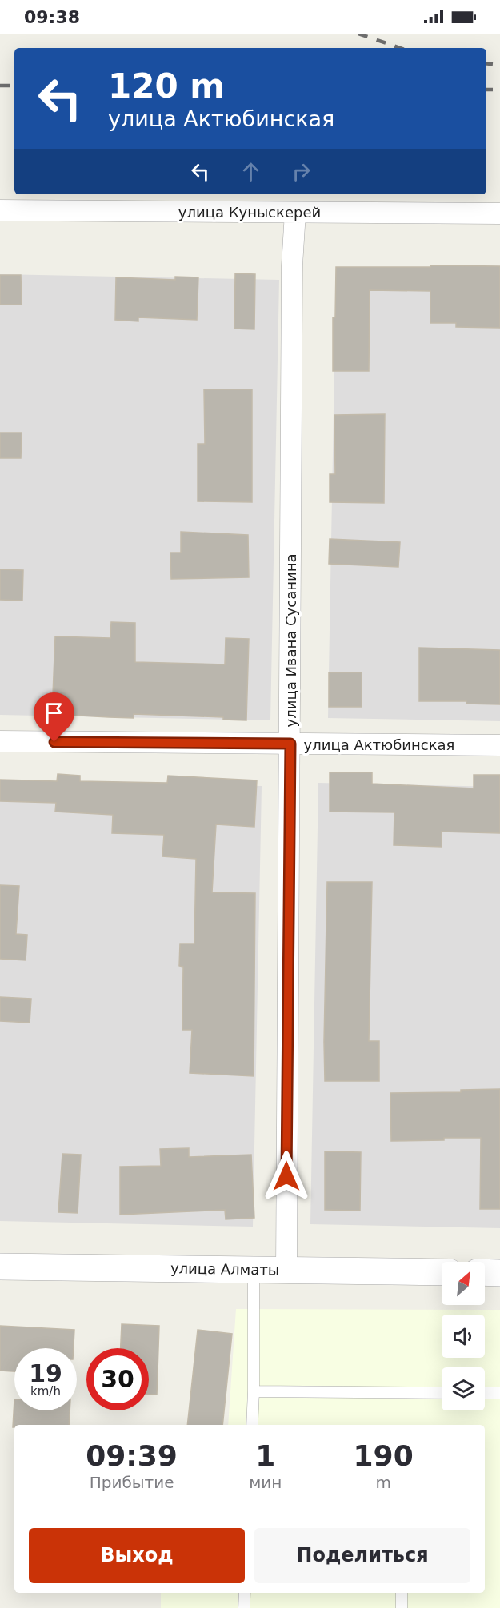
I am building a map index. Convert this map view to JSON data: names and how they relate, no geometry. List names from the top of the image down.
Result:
{
  "streets": {
    "street": [
      "улица Куныскерей",
      "улица Ивана Сусанина",
      "улица Актюбинская",
      "улица Алматы"
    ]
  },
  "crossings": [
    ["улица Куныскерей", "улица Ивана Сусанина"],
    ["улица Ивана Сусанина", "улица Актюбинская"],
    ["улица Ивана Сусанина", "улица Алматы"]
  ],
  "north": "top right",
  "page": {
    "status": "09:38",
    "turn": ["120 m", "улица Актюбинская"],
    "speed": "19 km/h",
    "limit": "30",
    "eta": [
      "09:39",
      "Прибытие",
      "1",
      "мин",
      "190",
      "m"
    ],
    "buttons": ["Выход", "Поделиться"]
  }
}
